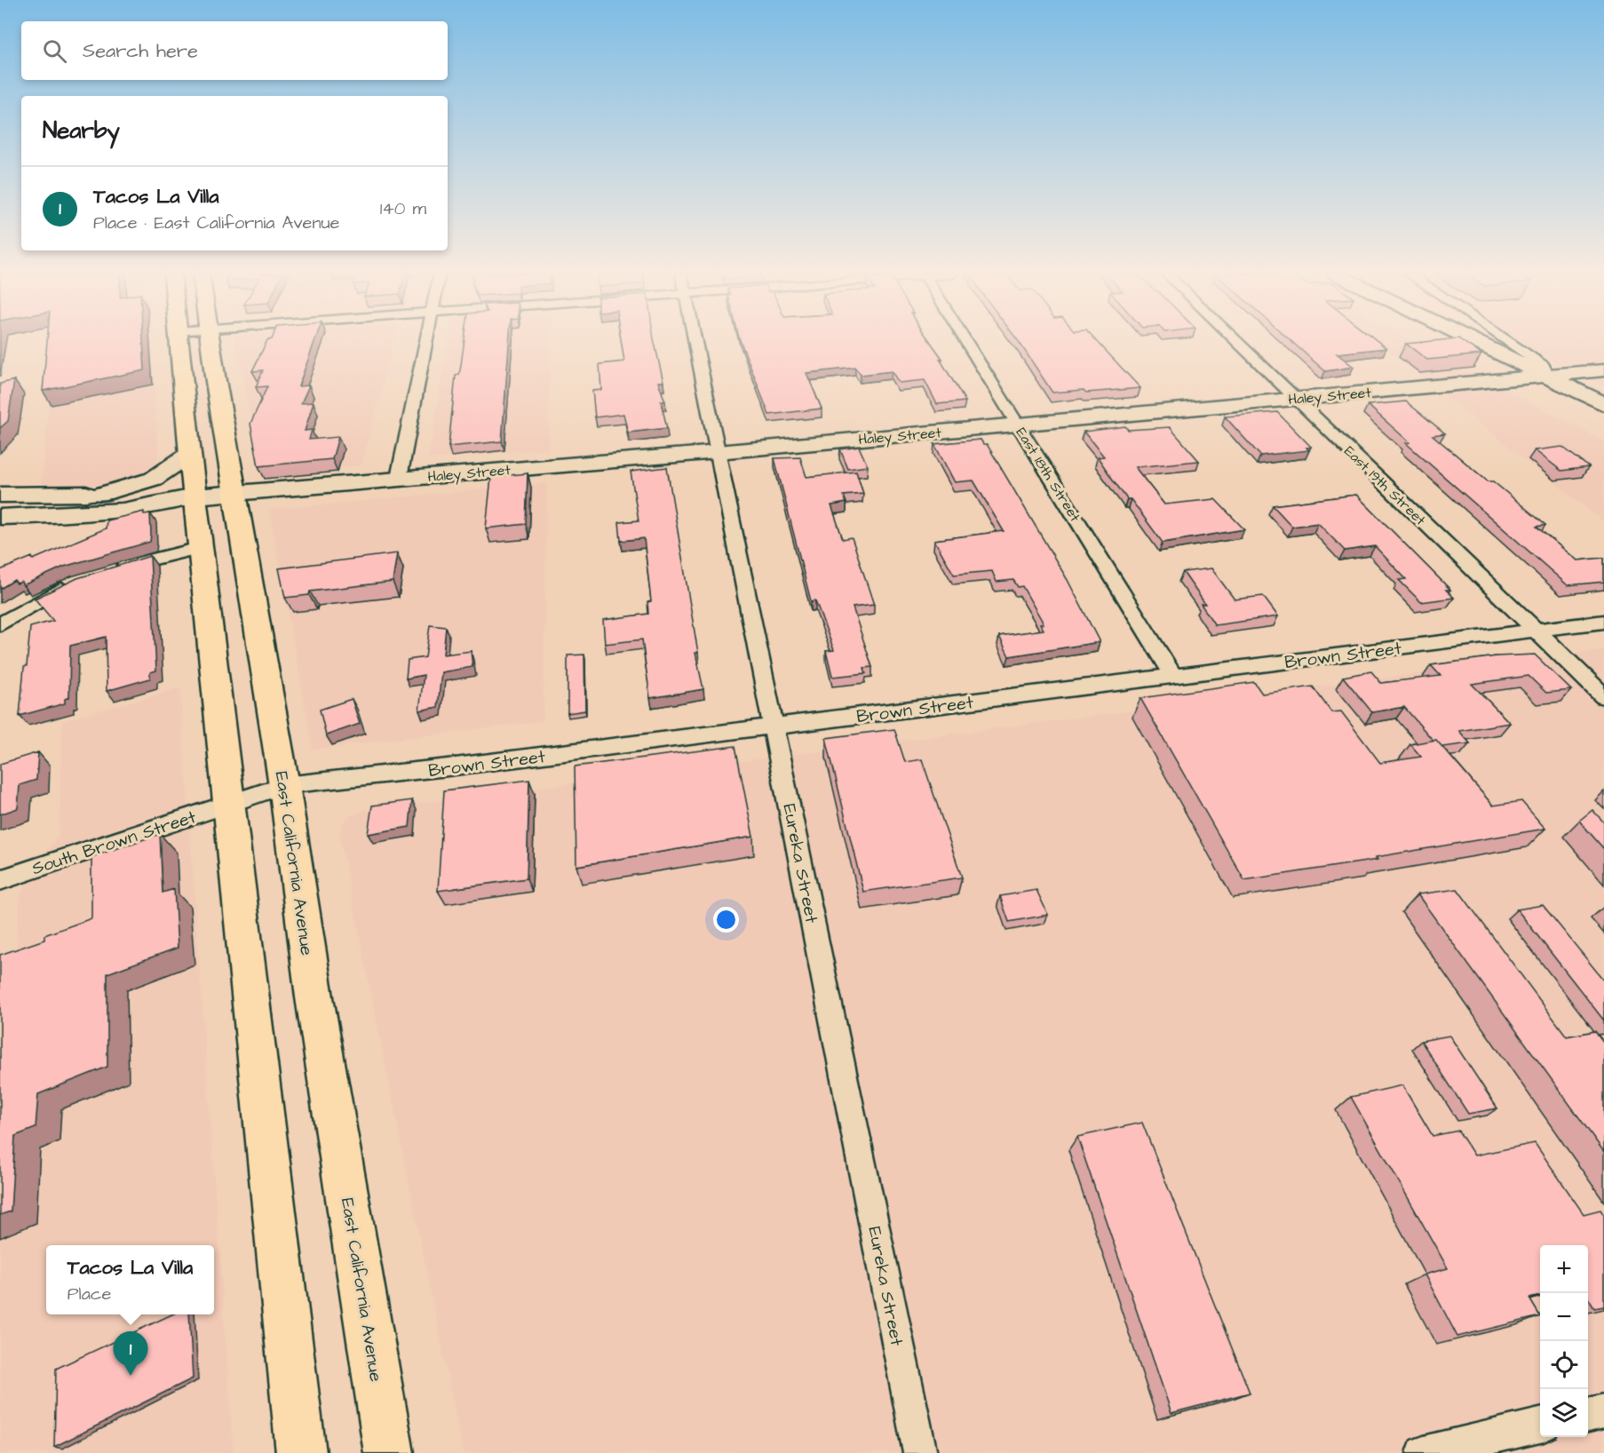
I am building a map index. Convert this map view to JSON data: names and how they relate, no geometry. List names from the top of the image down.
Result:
{
  "streets": {
    "main road": ["East California Avenue"],
    "street": [
      "Haley Street",
      "East 18th Street",
      "East 19th Street",
      "Brown Street",
      "South Brown Street",
      "Eureka Street"
    ]
  },
  "crossings": [
    ["Haley Street", "East 18th Street"],
    ["Haley Street", "East 19th Street"],
    ["Haley Street", "East California Avenue"],
    ["Haley Street", "Eureka Street"],
    ["East 18th Street", "Brown Street"],
    ["East 19th Street", "Brown Street"],
    ["Brown Street", "South Brown Street"],
    ["Brown Street", "East California Avenue"],
    ["Brown Street", "Eureka Street"]
  ],
  "page": {
    "search": "Search here",
    "heading": "Nearby",
    "list": [
      {
        "mark": "1",
        "name": "Tacos La Villa",
        "note": "Place · East California Avenue",
        "value": "140 m"
      }
    ],
    "map_buttons": ["+", "−"],
    "popup": ["Tacos La Villa", "Place"],
    "pins": "1"
  }
}
